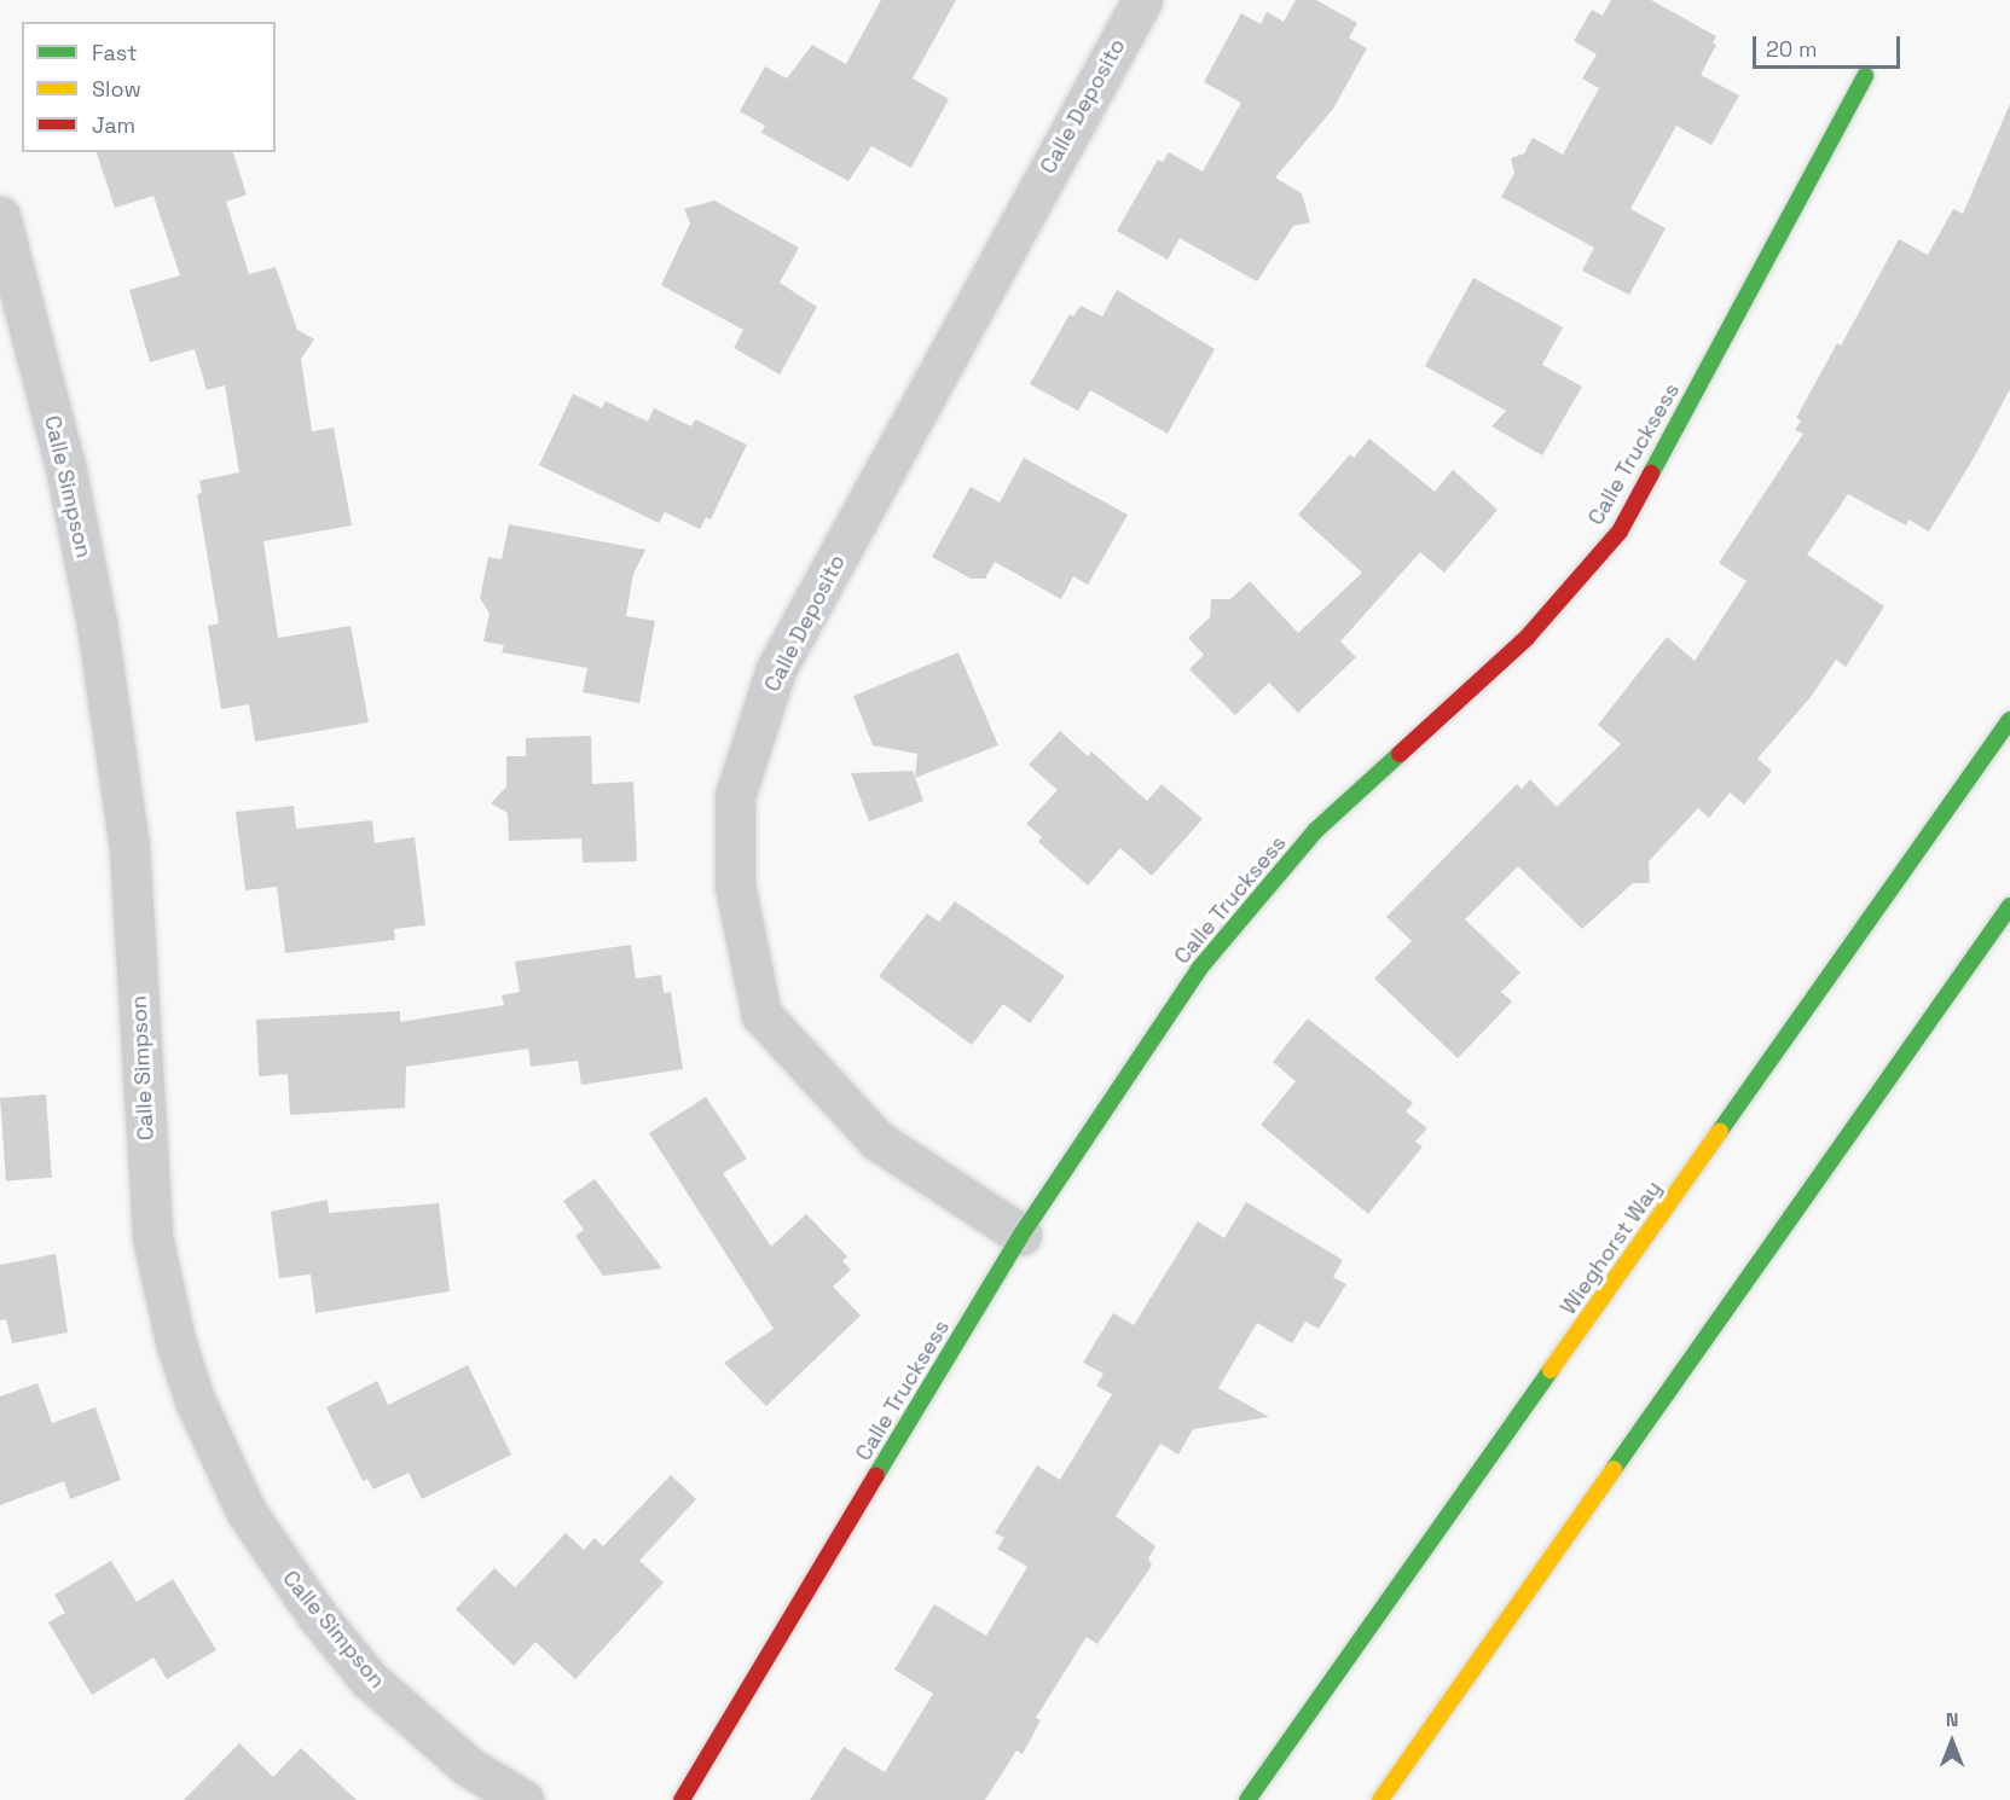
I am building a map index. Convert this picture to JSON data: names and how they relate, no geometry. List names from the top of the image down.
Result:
{
  "streets": {
    "street": [
      "Calle Deposito",
      "Calle Trucksess",
      "Calle Simpson",
      "Wieghorst Way"
    ]
  },
  "crossings": [
    ["Calle Deposito", "Calle Trucksess"]
  ],
  "legend": ["Fast", "Slow", "Jam"],
  "scale_bar": "20 m",
  "north": "top"
}
